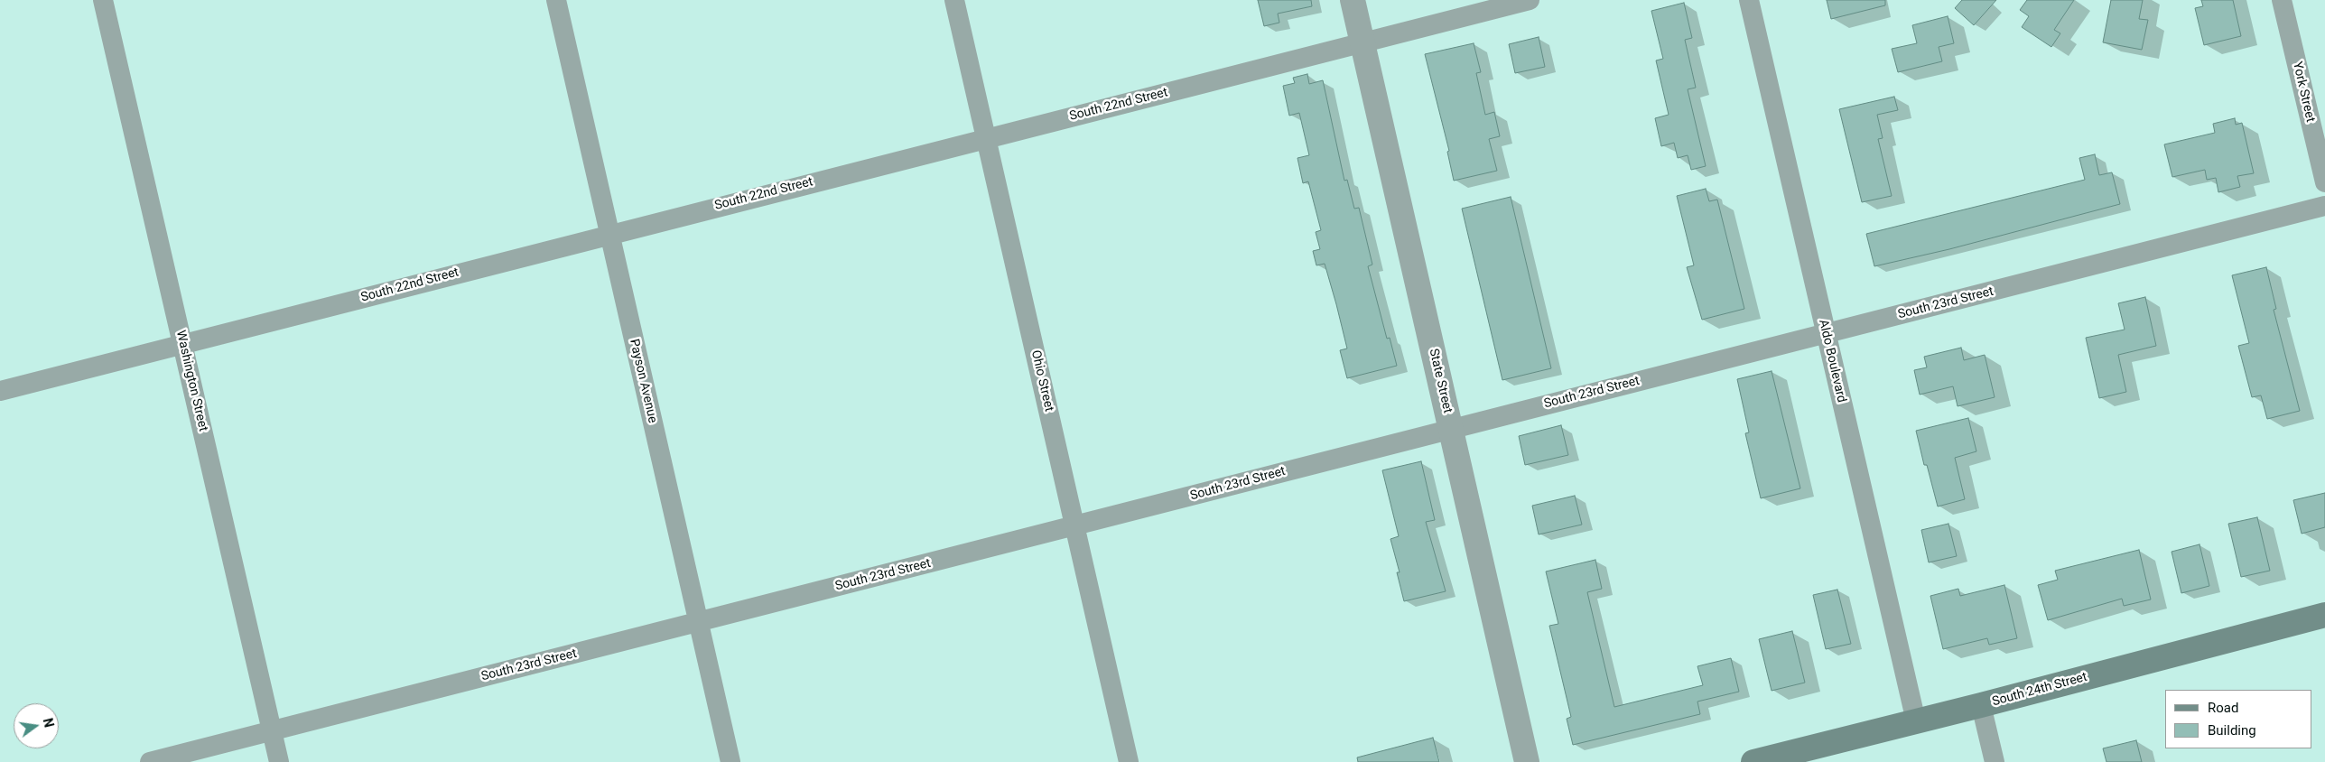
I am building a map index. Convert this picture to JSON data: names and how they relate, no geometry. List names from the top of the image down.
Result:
{
  "streets": {
    "main road": ["South 24th Street"],
    "street": [
      "York Street",
      "South 22nd Street",
      "South 23rd Street",
      "Aldo Boulevard",
      "Washington Street",
      "Payson Avenue",
      "Ohio Street",
      "State Street"
    ]
  },
  "crossings": [
    ["South 22nd Street", "Washington Street"],
    ["South 22nd Street", "Payson Avenue"],
    ["South 22nd Street", "Ohio Street"],
    ["South 22nd Street", "State Street"],
    ["South 23rd Street", "Aldo Boulevard"],
    ["South 23rd Street", "Washington Street"],
    ["South 23rd Street", "Payson Avenue"],
    ["South 23rd Street", "Ohio Street"],
    ["South 23rd Street", "State Street"],
    ["Aldo Boulevard", "South 24th Street"]
  ],
  "legend": ["Road", "Building"],
  "north": "right"
}
